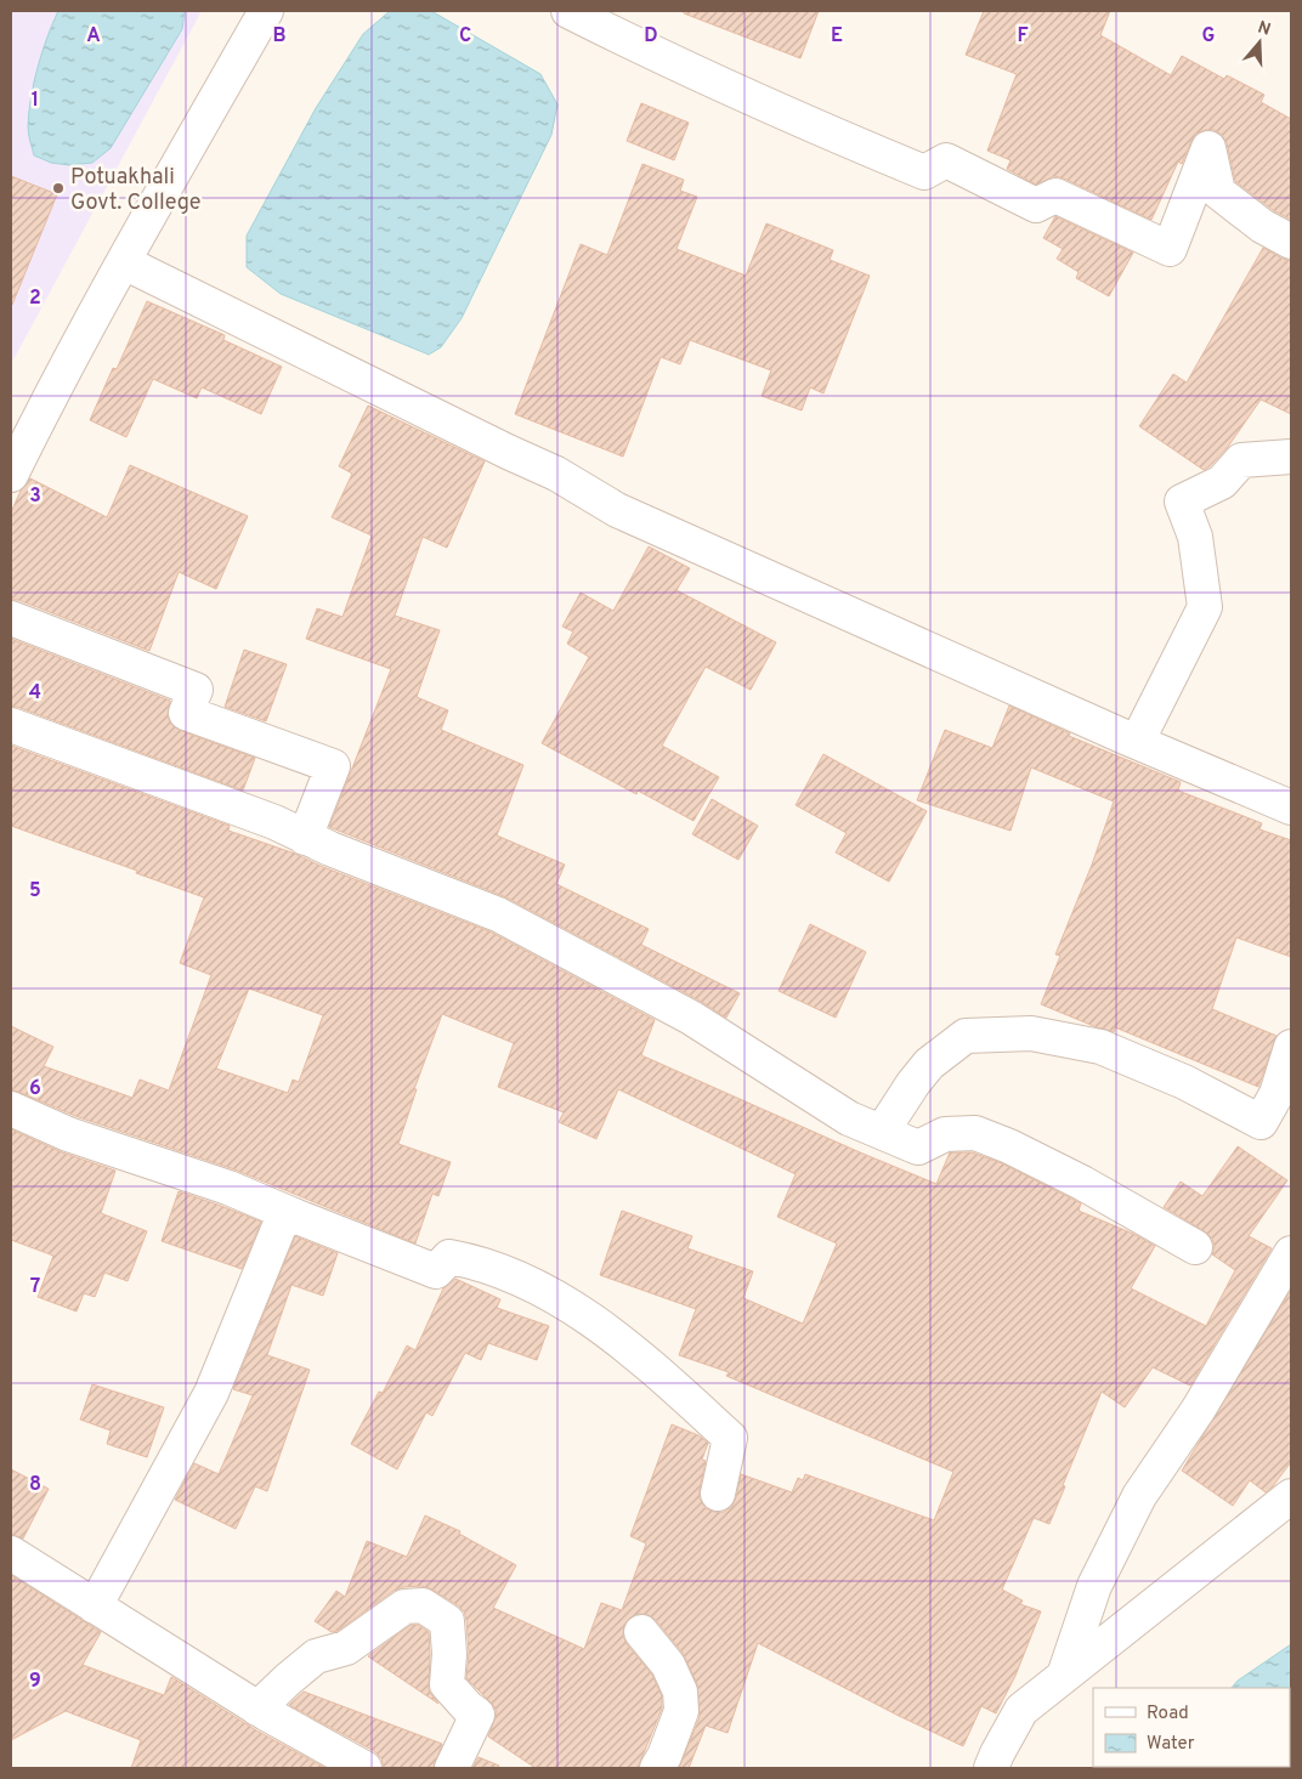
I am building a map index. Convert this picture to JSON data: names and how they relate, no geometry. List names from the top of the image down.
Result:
{
  "places": ["Potuakhali Govt. College"],
  "legend": ["Road", "Water"],
  "north": "top",
  "grid": {
    "columns": [
      "A",
      "B",
      "C",
      "D",
      "E",
      "F",
      "G"
    ],
    "rows": [
      "1",
      "2",
      "3",
      "4",
      "5",
      "6",
      "7",
      "8",
      "9"
    ]
  }
}
